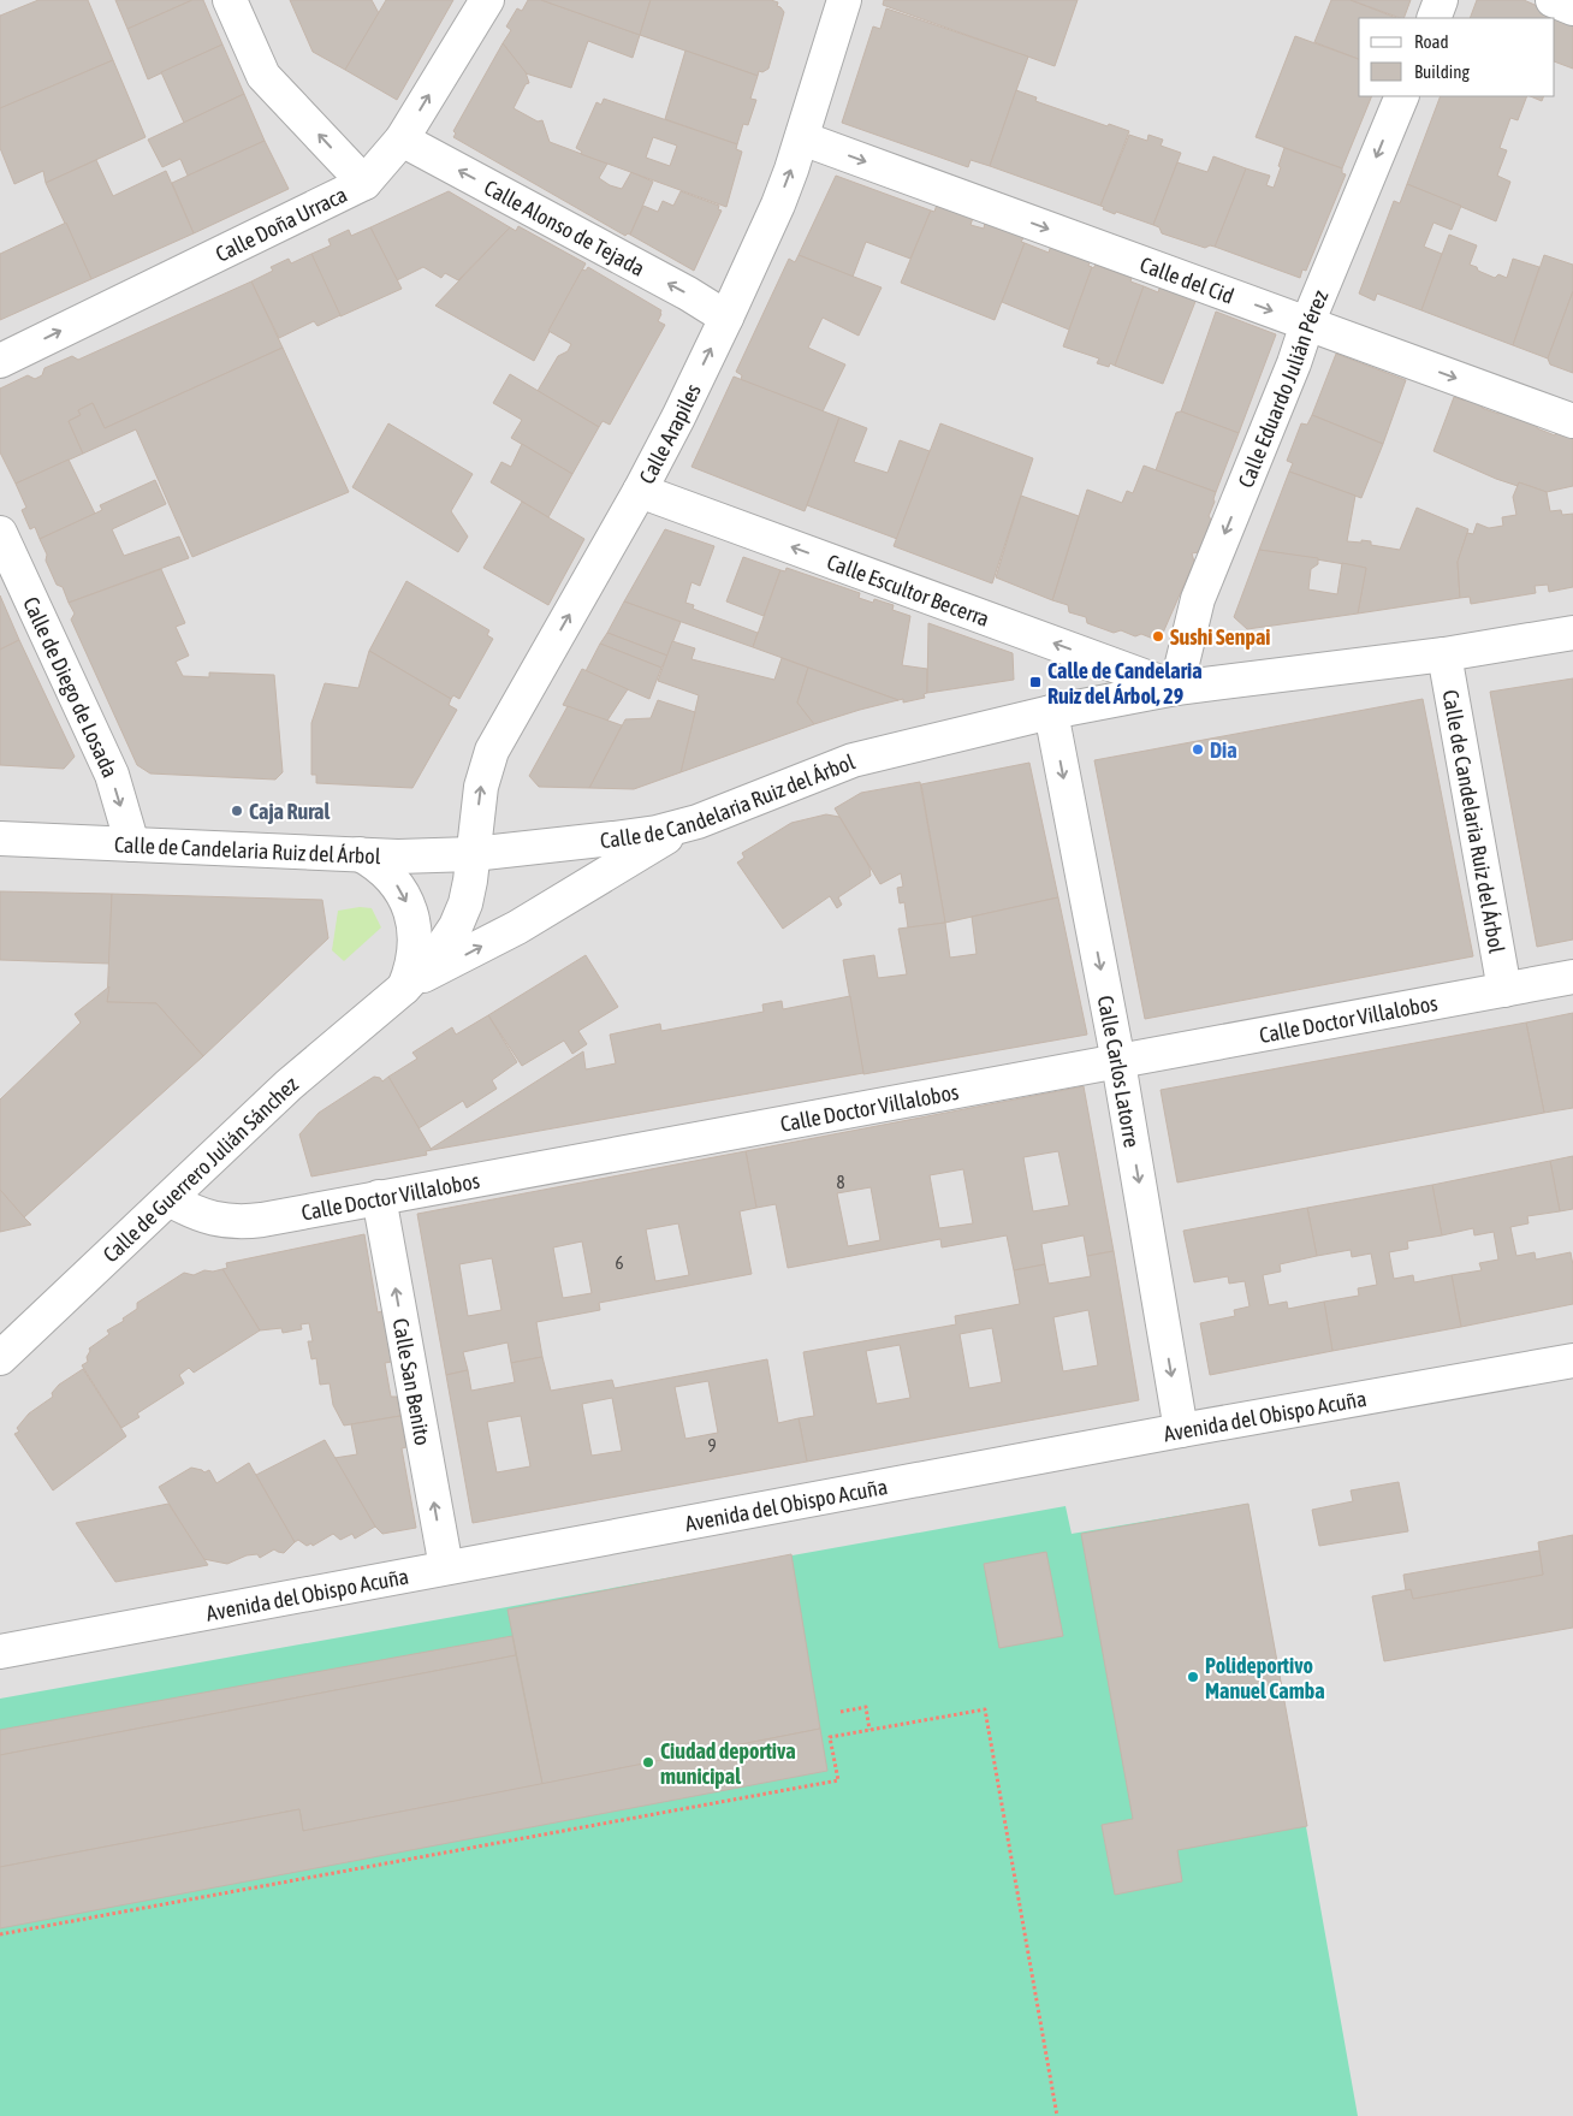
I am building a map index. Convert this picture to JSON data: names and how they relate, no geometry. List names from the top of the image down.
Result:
{
  "streets": {
    "street": [
      "Calle Doña Urraca",
      "Calle Alonso de Tejada",
      "Calle del Cid",
      "Calle Eduardo Julián Pérez",
      "Calle Arapiles",
      "Calle Escultor Becerra",
      "Calle de Diego de Losada",
      "Calle de Candelaria Ruiz del Árbol",
      "Calle Doctor Villalobos",
      "Calle Carlos Latorre",
      "Calle de Guerrero Julián Sánchez",
      "Calle San Benito",
      "Avenida del Obispo Acuña"
    ]
  },
  "crossings": [
    ["Calle Doña Urraca", "Calle Alonso de Tejada"],
    ["Calle Alonso de Tejada", "Calle Arapiles"],
    ["Calle del Cid", "Calle Eduardo Julián Pérez"],
    ["Calle del Cid", "Calle Arapiles"],
    ["Calle Eduardo Julián Pérez", "Calle Escultor Becerra"],
    ["Calle Eduardo Julián Pérez", "Calle de Candelaria Ruiz del Árbol"],
    ["Calle Arapiles", "Calle Escultor Becerra"],
    ["Calle Arapiles", "Calle de Candelaria Ruiz del Árbol"],
    ["Calle Arapiles", "Calle de Guerrero Julián Sánchez"],
    ["Calle Escultor Becerra", "Calle de Candelaria Ruiz del Árbol"],
    ["Calle de Diego de Losada", "Calle de Candelaria Ruiz del Árbol"],
    ["Calle de Candelaria Ruiz del Árbol", "Calle Doctor Villalobos"],
    ["Calle de Candelaria Ruiz del Árbol", "Calle Carlos Latorre"],
    ["Calle de Candelaria Ruiz del Árbol", "Calle de Guerrero Julián Sánchez"],
    ["Calle Doctor Villalobos", "Calle Carlos Latorre"],
    ["Calle Doctor Villalobos", "Calle de Guerrero Julián Sánchez"],
    ["Calle Doctor Villalobos", "Calle San Benito"],
    ["Calle Carlos Latorre", "Avenida del Obispo Acuña"],
    ["Calle San Benito", "Avenida del Obispo Acuña"]
  ],
  "one_way": [
    "Calle Doña Urraca",
    "Calle Alonso de Tejada",
    "Calle del Cid",
    "Calle Eduardo Julián Pérez",
    "Calle Arapiles",
    "Calle Escultor Becerra",
    "Calle de Diego de Losada",
    "Calle Carlos Latorre",
    "Calle San Benito"
  ],
  "places": {
    "other": [
      "Sushi Senpai",
      "Dia",
      "Caja Rural",
      "Polideportivo Manuel Camba",
      "Ciudad deportiva municipal"
    ],
    "transit": ["Calle de Candelaria Ruiz del Árbol, 29"]
  },
  "house_numbers": ["8", "6", "9"],
  "legend": ["Road", "Building"]
}
